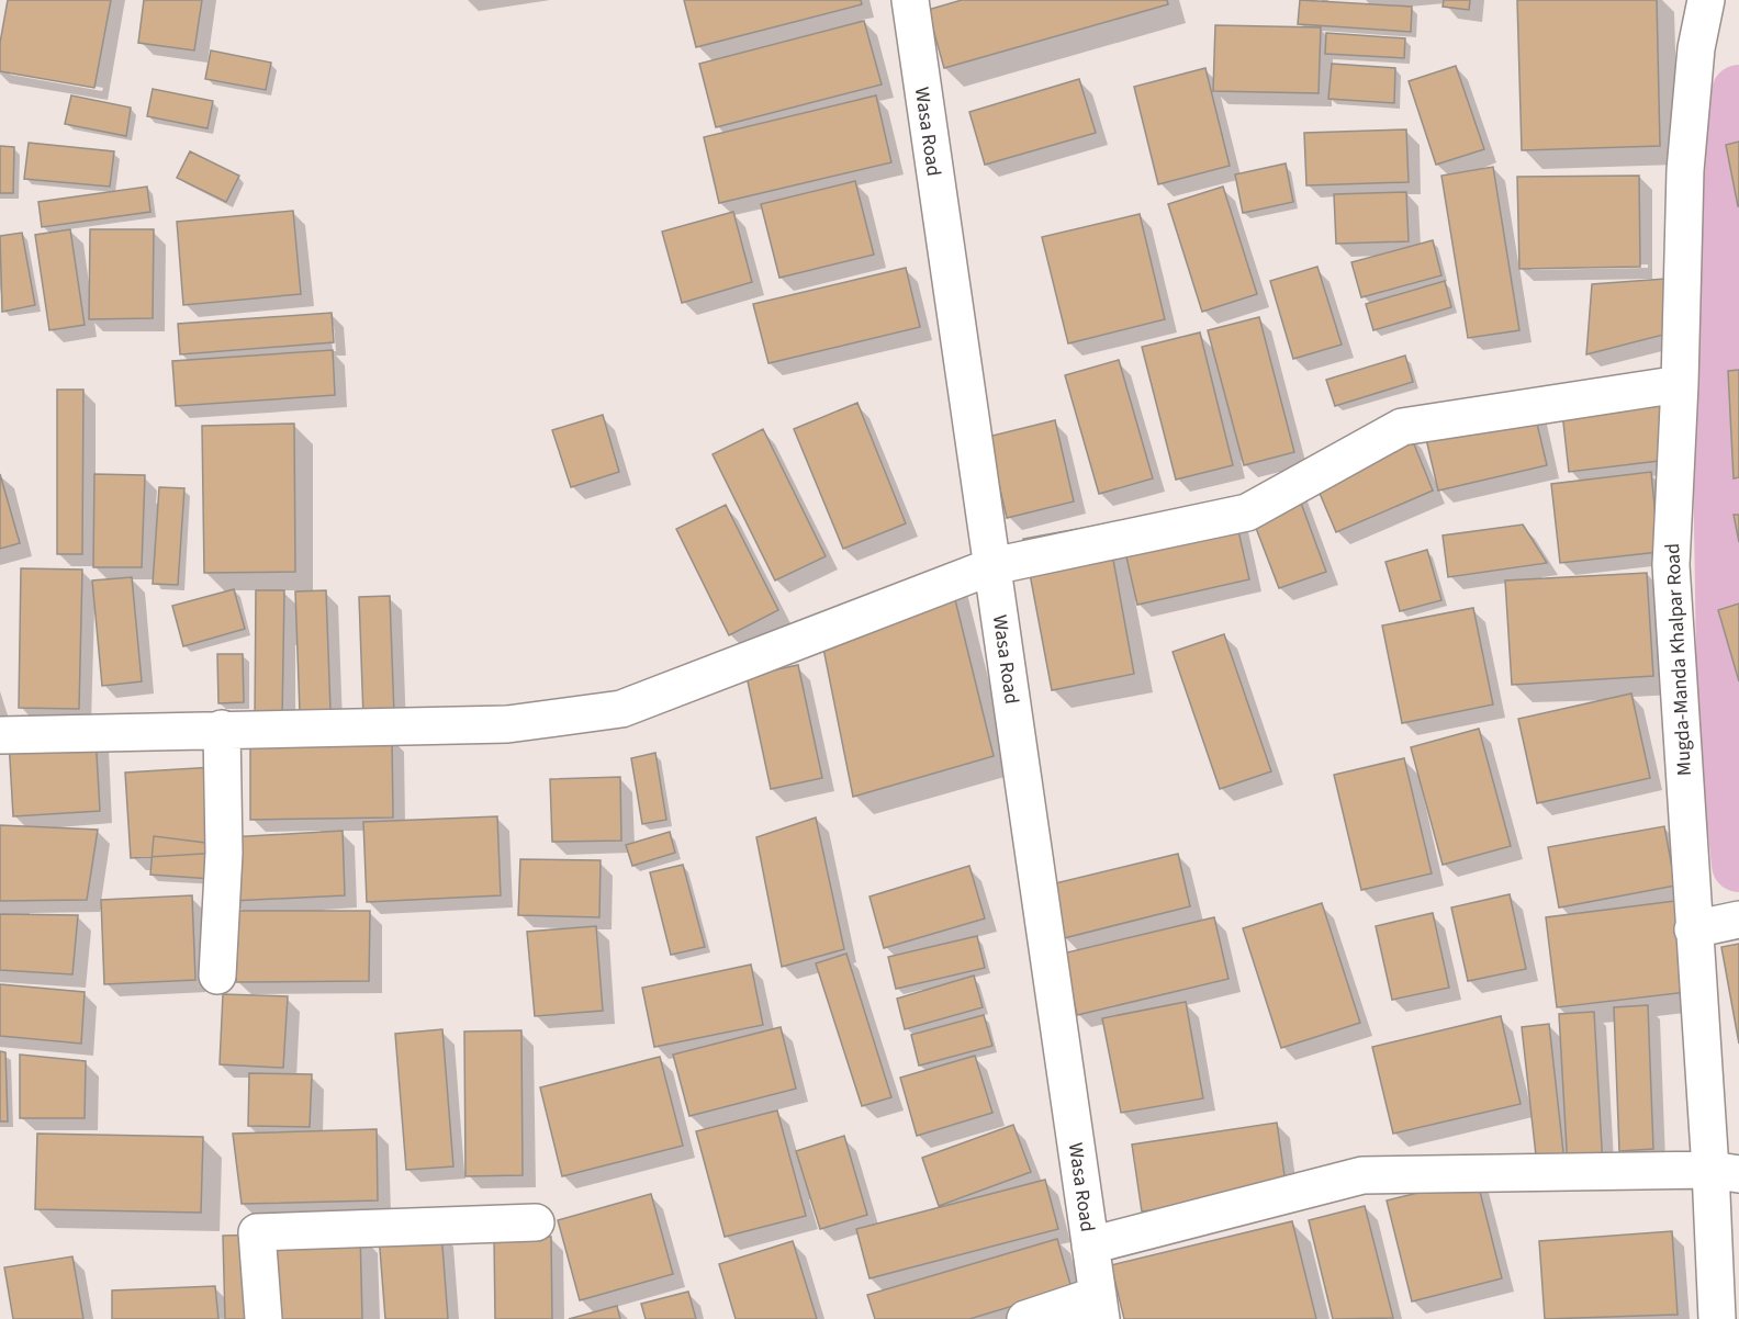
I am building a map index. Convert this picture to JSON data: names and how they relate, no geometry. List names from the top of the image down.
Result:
{
  "streets": {
    "street": ["Wasa Road", "Mugda-Manda Khalpar Road"]
  }
}
